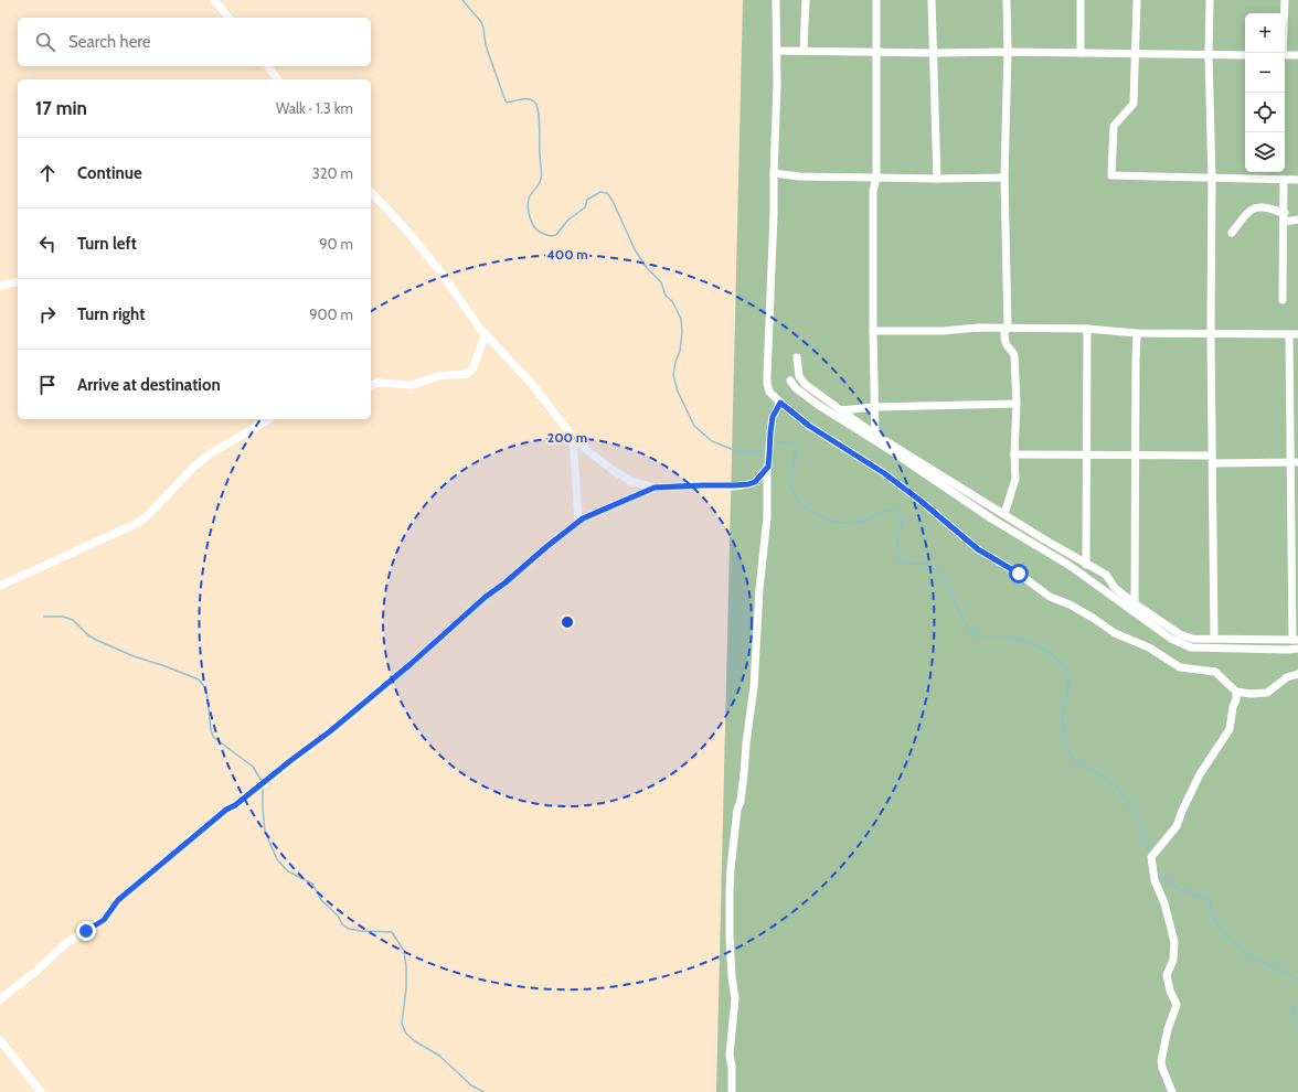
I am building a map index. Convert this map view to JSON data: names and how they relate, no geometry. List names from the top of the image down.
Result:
{
  "page": {
    "map_buttons": ["+", "−"],
    "search": "Search here",
    "heading": ["17 min", "Walk · 1.3 km"],
    "list": [
      ["Continue", "320 m"],
      ["Turn left", "90 m"],
      ["Turn right", "900 m"],
      "Arrive at destination"
    ]
  },
  "rings": ["400 m", "200 m"]
}
